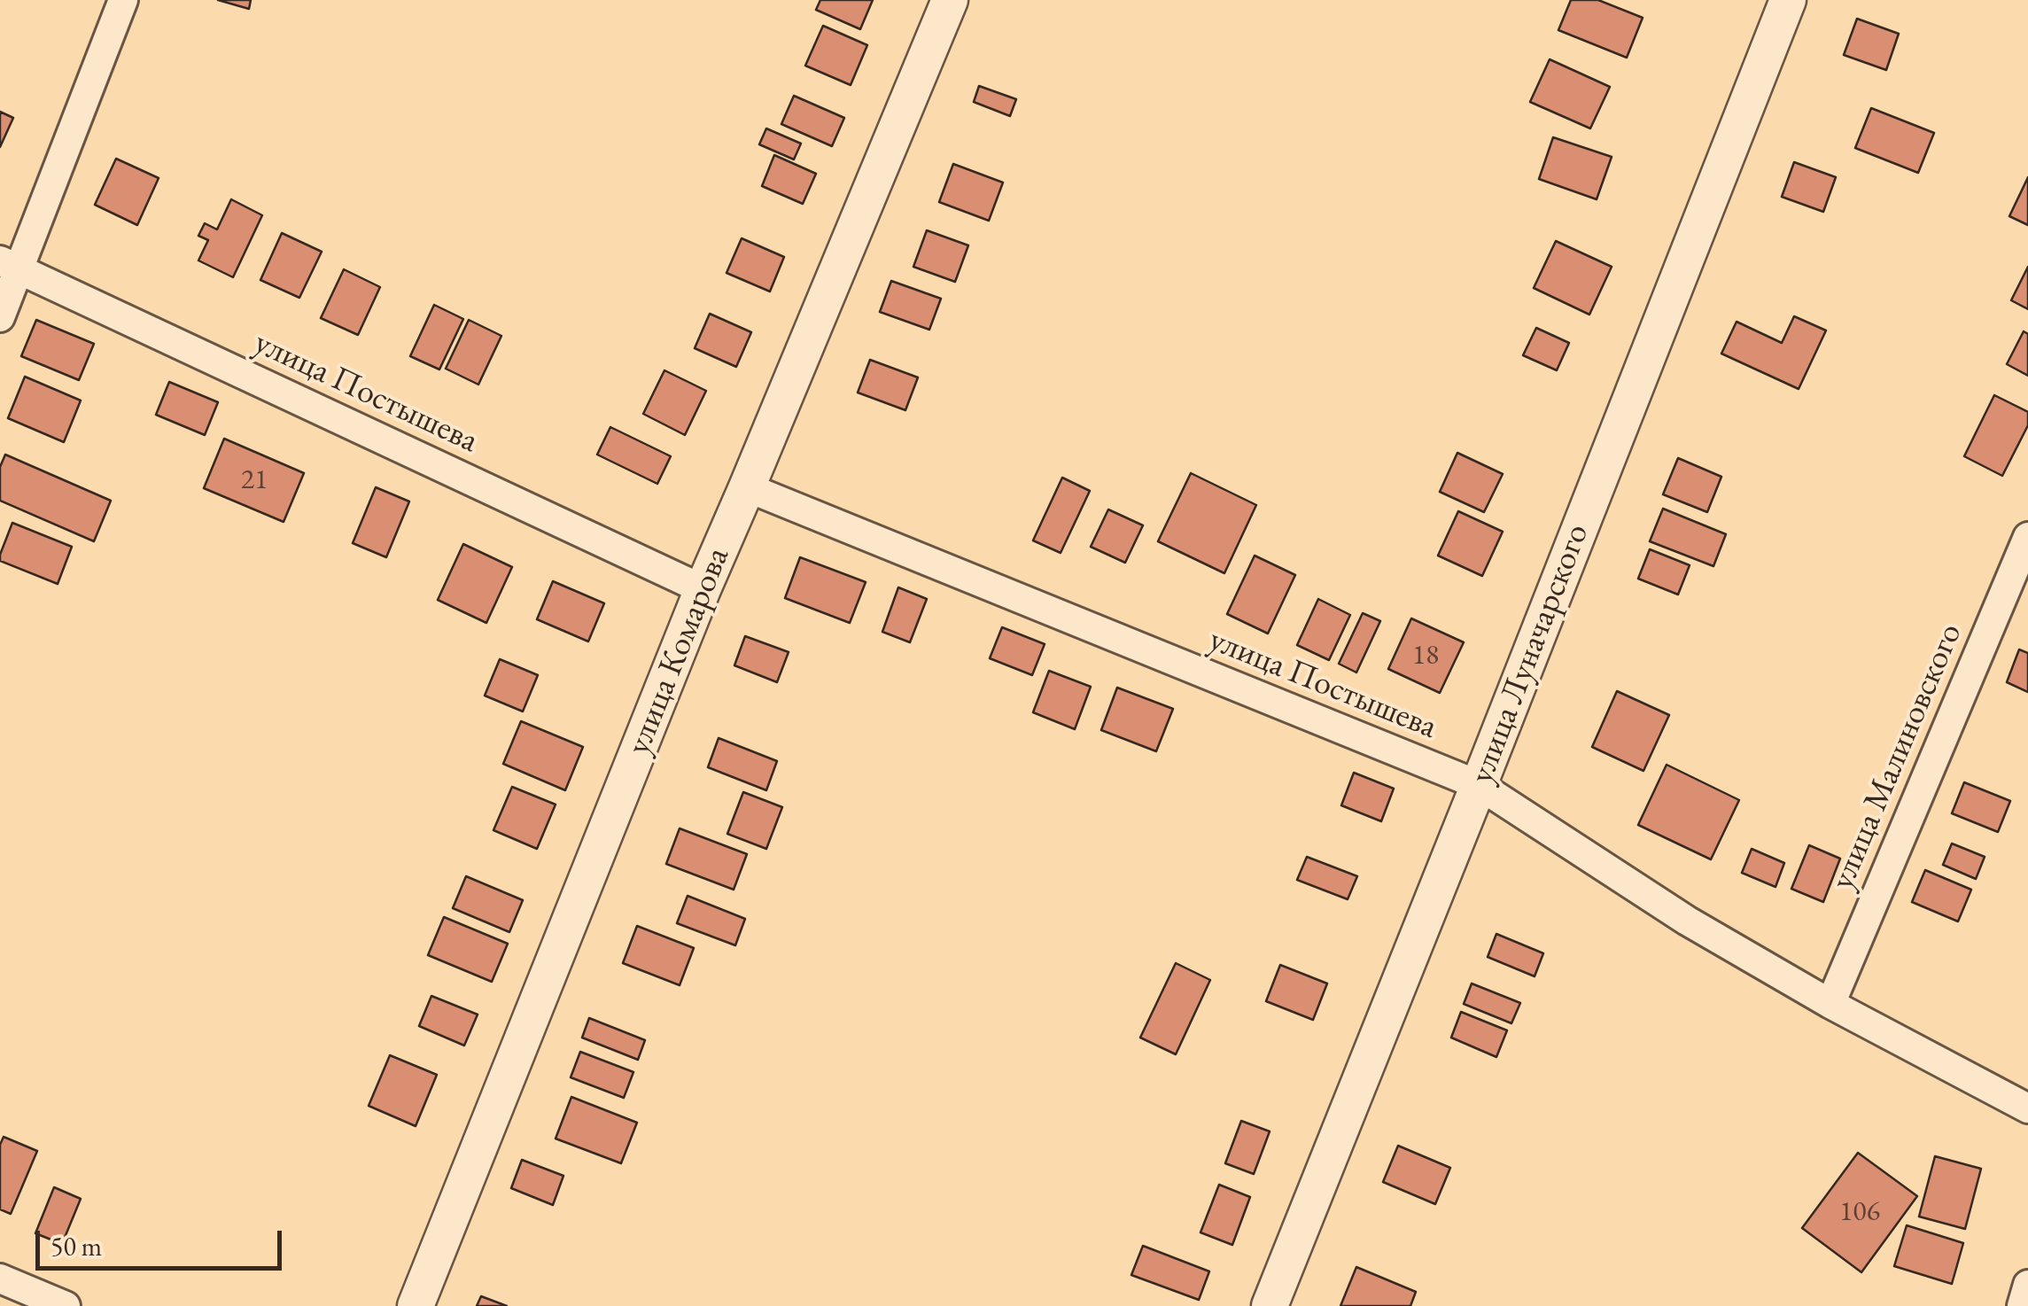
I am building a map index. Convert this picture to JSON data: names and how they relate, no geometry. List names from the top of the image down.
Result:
{
  "streets": {
    "street": [
      "улица Постышева",
      "улица Комарова",
      "улица Луначарского",
      "улица Малиновского"
    ]
  },
  "crossings": [
    ["улица Постышева", "улица Комарова"],
    ["улица Постышева", "улица Луначарского"],
    ["улица Постышева", "улица Малиновского"]
  ],
  "house_numbers": ["21", "18", "106"],
  "scale_bar": "50 m"
}
